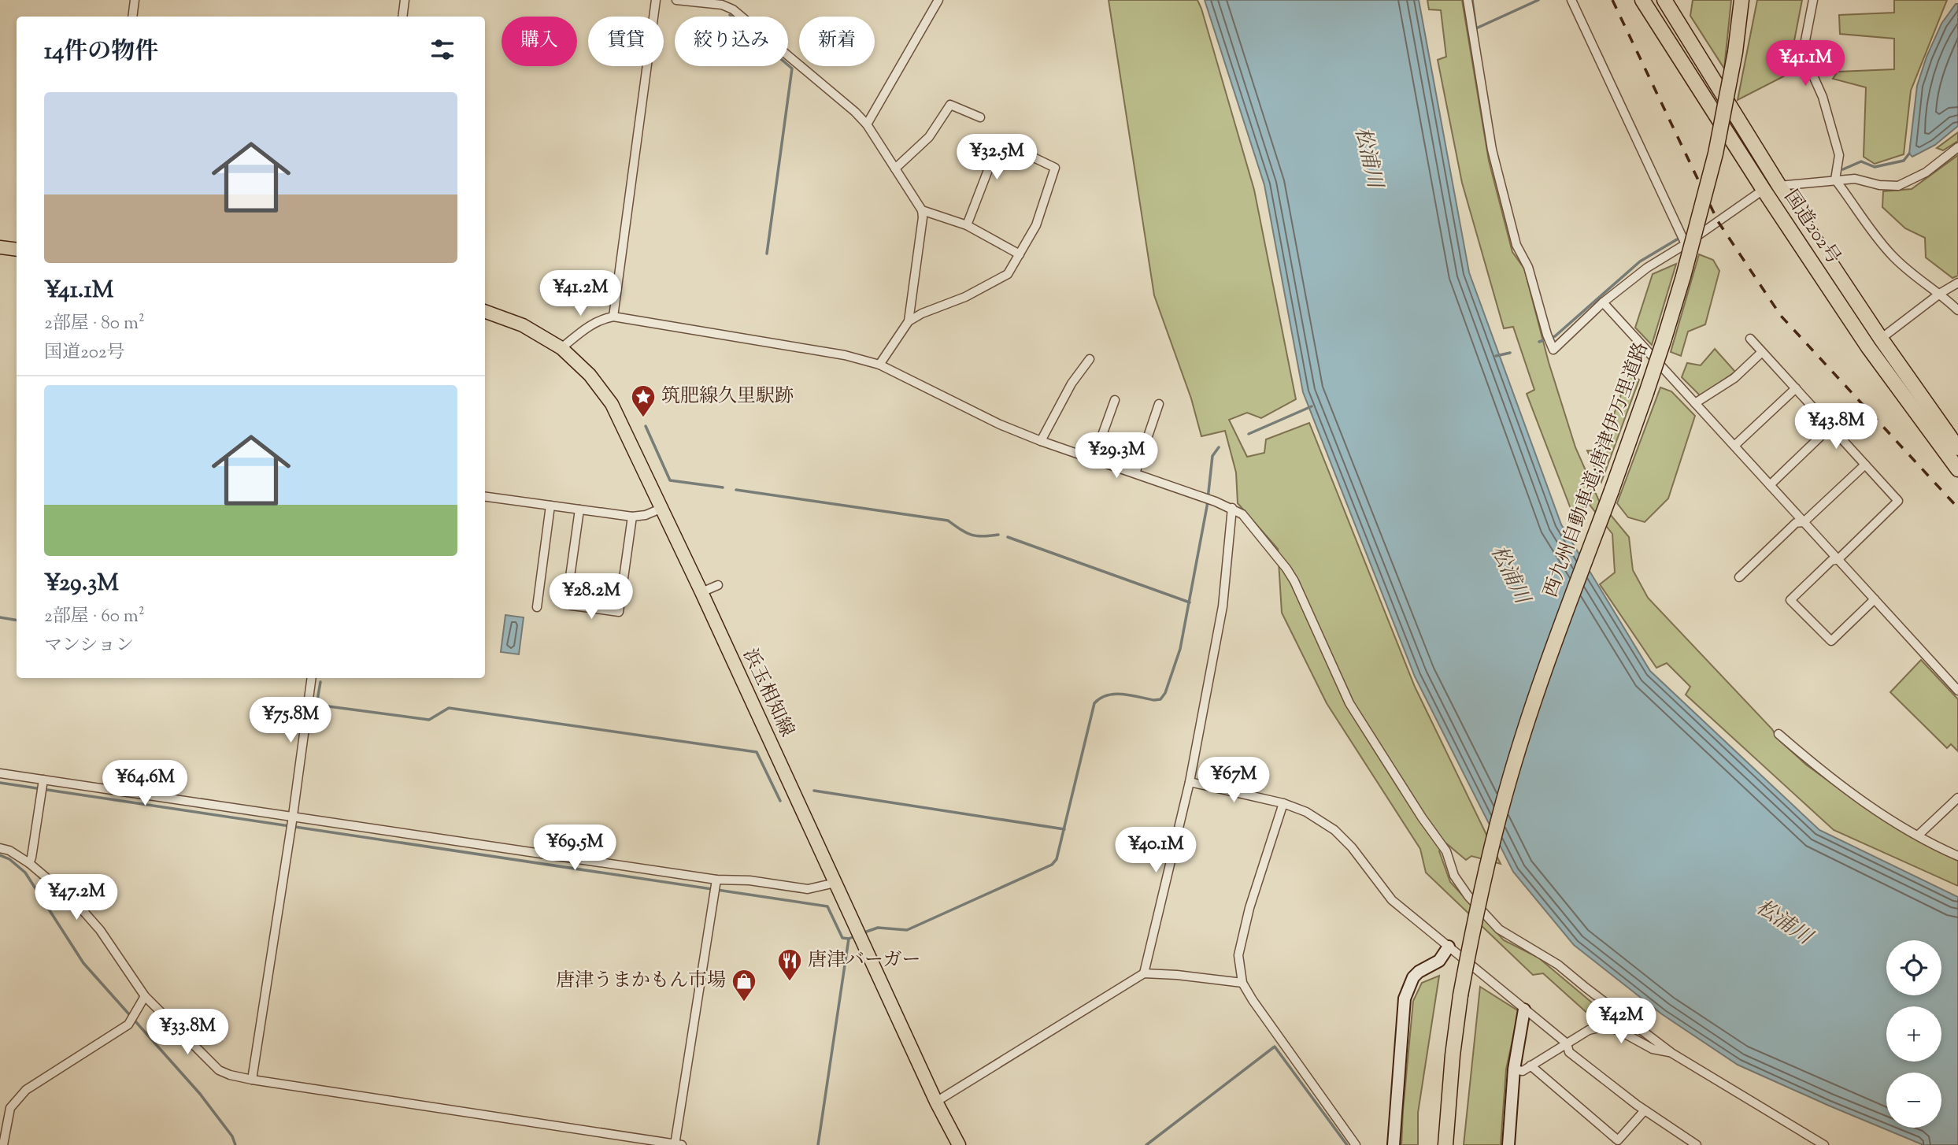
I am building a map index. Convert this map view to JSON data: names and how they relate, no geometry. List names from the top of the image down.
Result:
{
  "streets": {
    "highway": ["国道202号", "西九州自動車道;唐津伊万里道路"],
    "main road": ["浜玉相知線"]
  },
  "water": ["松浦川"],
  "places": {
    "place": ["筑肥線久里駅跡"],
    "restaurant": ["唐津バーガー"],
    "shop": ["唐津うまかもん市場"]
  },
  "page": {
    "chip": [
      "購入",
      "賃貸",
      "絞り込み",
      "新着"
    ],
    "heading": "14件の物件",
    "price": [
      "¥41.1M",
      "¥32.5M",
      "¥41.2M",
      "¥43.8M",
      "¥29.3M",
      "¥28.2M",
      "¥75.8M",
      "¥67M",
      "¥64.6M",
      "¥69.5M",
      "¥40.1M",
      "¥47.2M",
      "¥42M",
      "¥33.8M"
    ],
    "list": [
      {
        "name": "¥41.1M",
        "note": "2部屋 · 80 m² · 国道202号"
      },
      {
        "name": "¥29.3M",
        "note": "2部屋 · 60 m² · マンション"
      }
    ],
    "map_buttons": ["+", "−"]
  }
}
